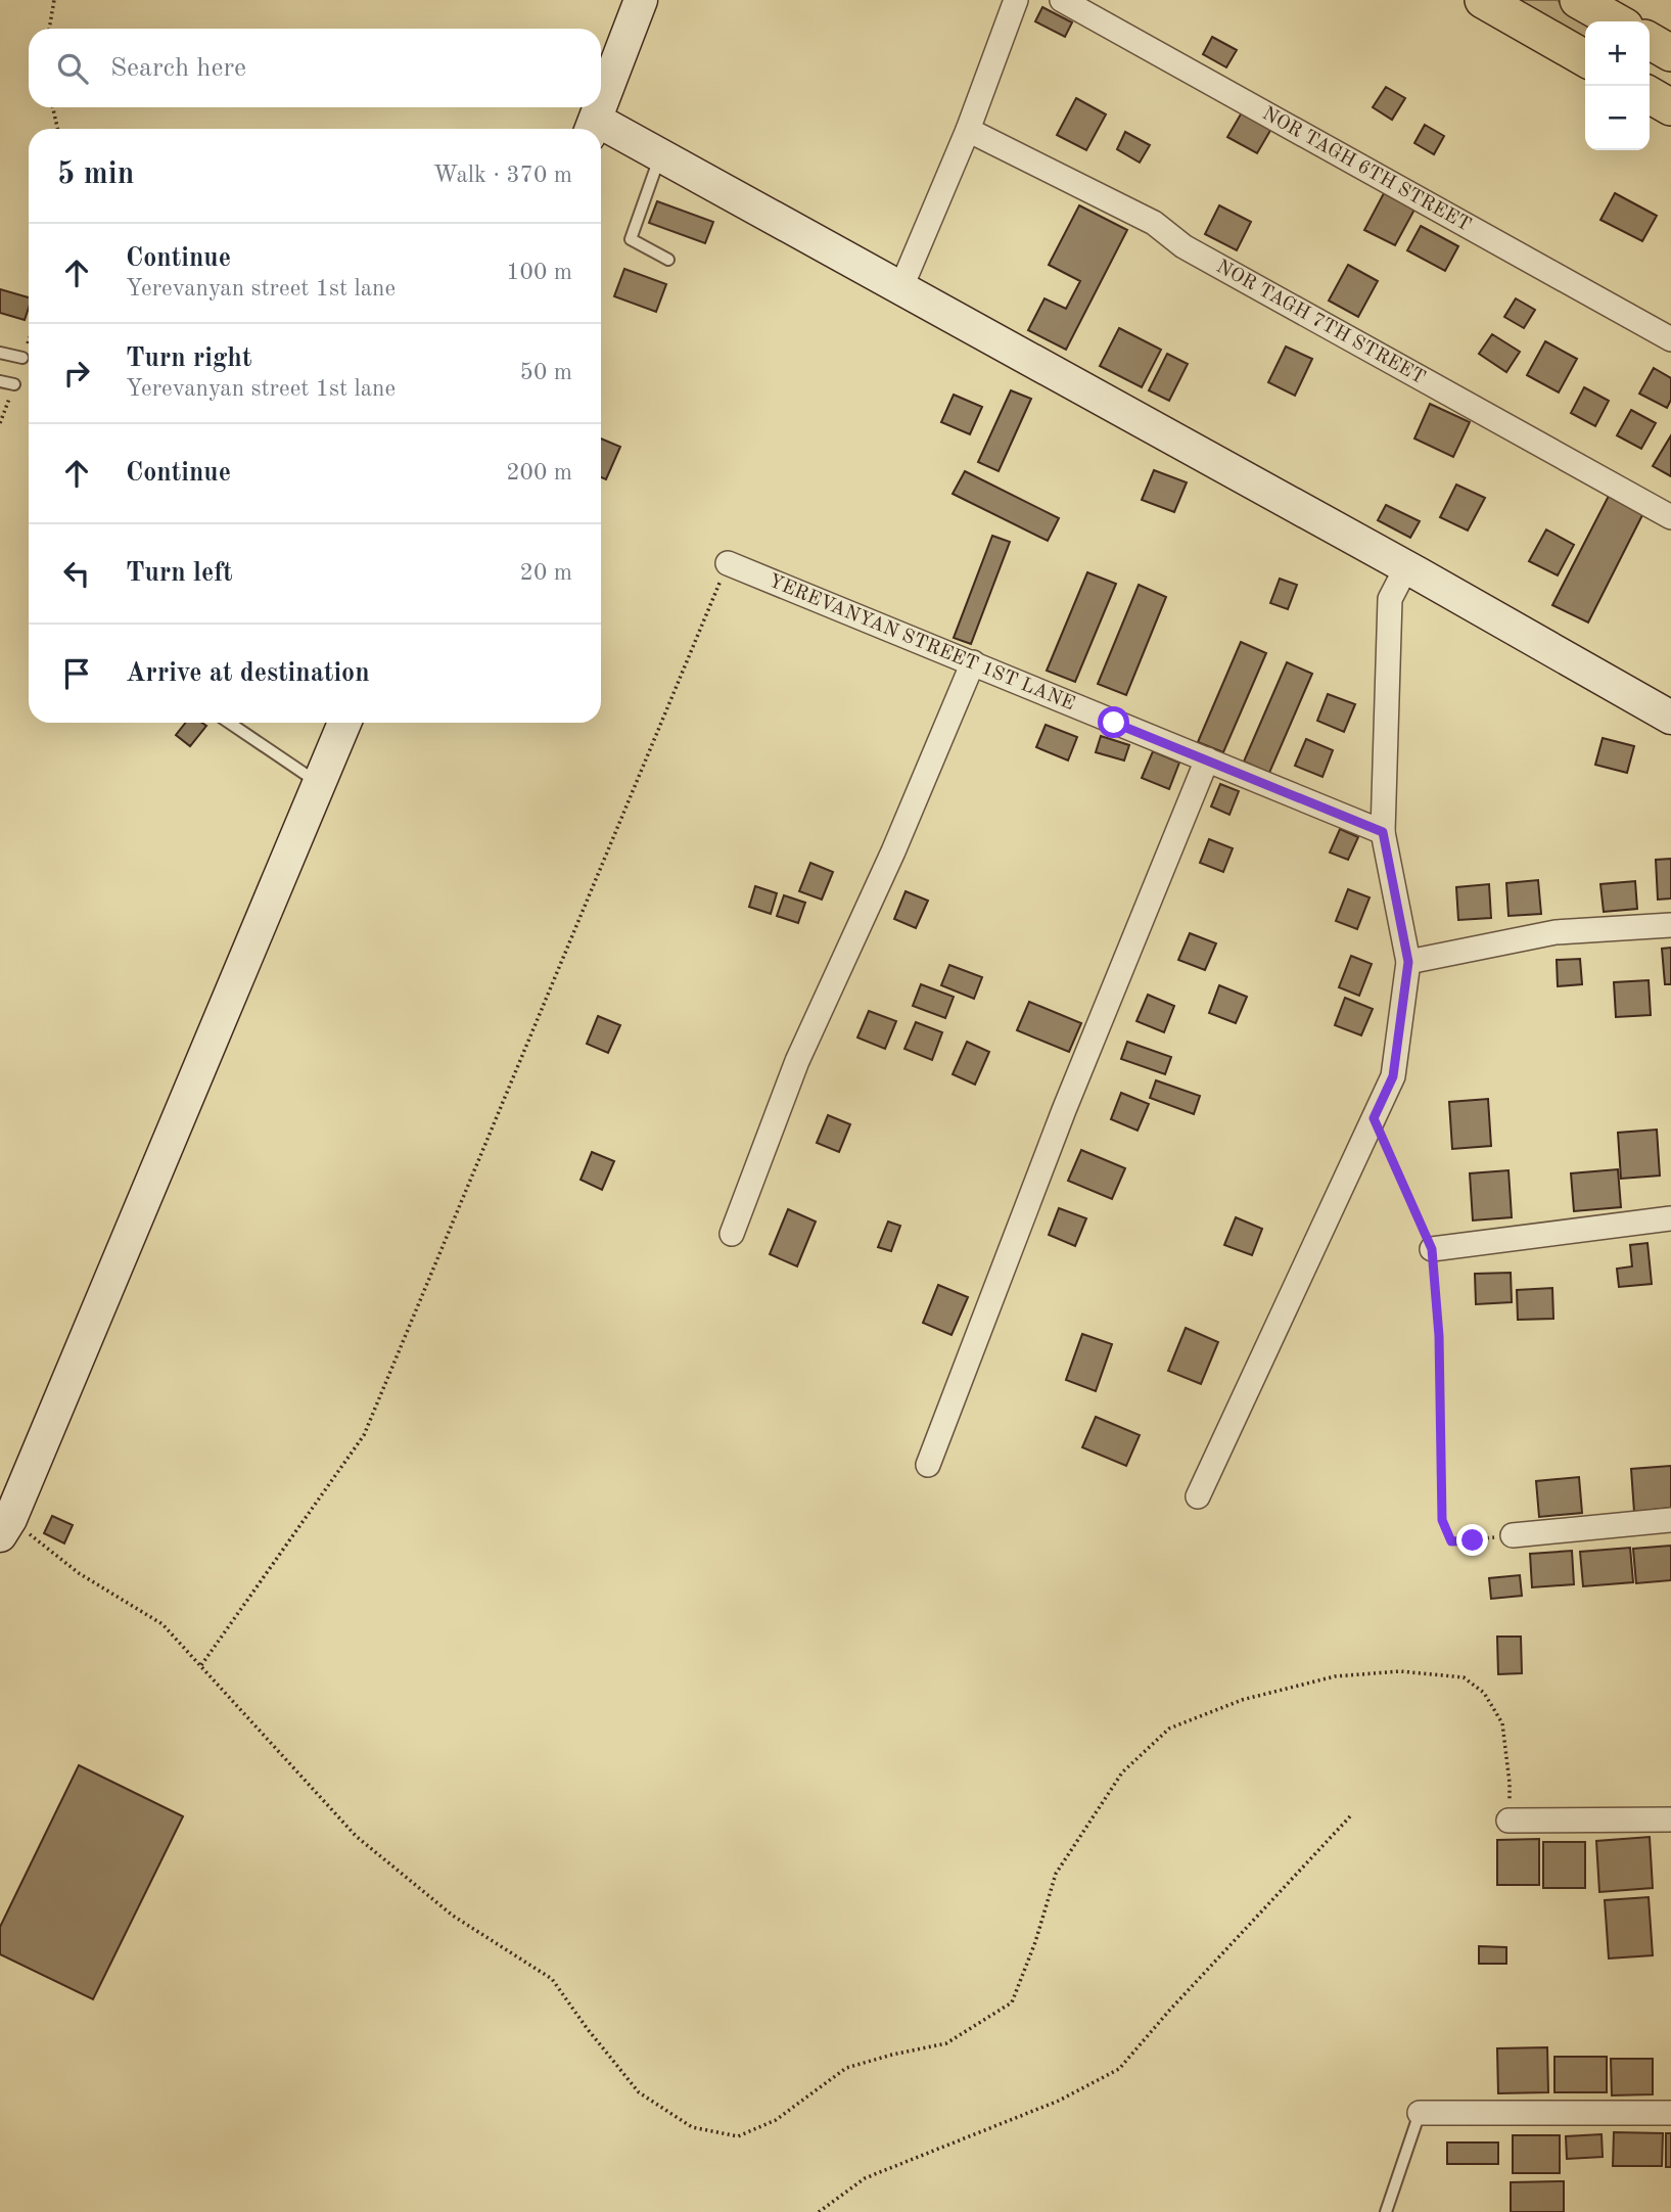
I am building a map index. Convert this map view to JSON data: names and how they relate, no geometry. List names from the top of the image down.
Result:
{
  "streets": {
    "street": ["NOR TAGH 6TH STREET", "NOR TAGH 7TH STREET", "YEREVANYAN STREET 1ST LANE"]
  },
  "page": {
    "map_buttons": ["+", "−"],
    "search": "Search here",
    "heading": ["5 min", "Walk · 370 m"],
    "list": [
      ["Continue", "Yerevanyan street 1st lane", "100 m"],
      ["Turn right", "Yerevanyan street 1st lane", "50 m"],
      ["Continue", "200 m"],
      ["Turn left", "20 m"],
      "Arrive at destination"
    ]
  }
}
